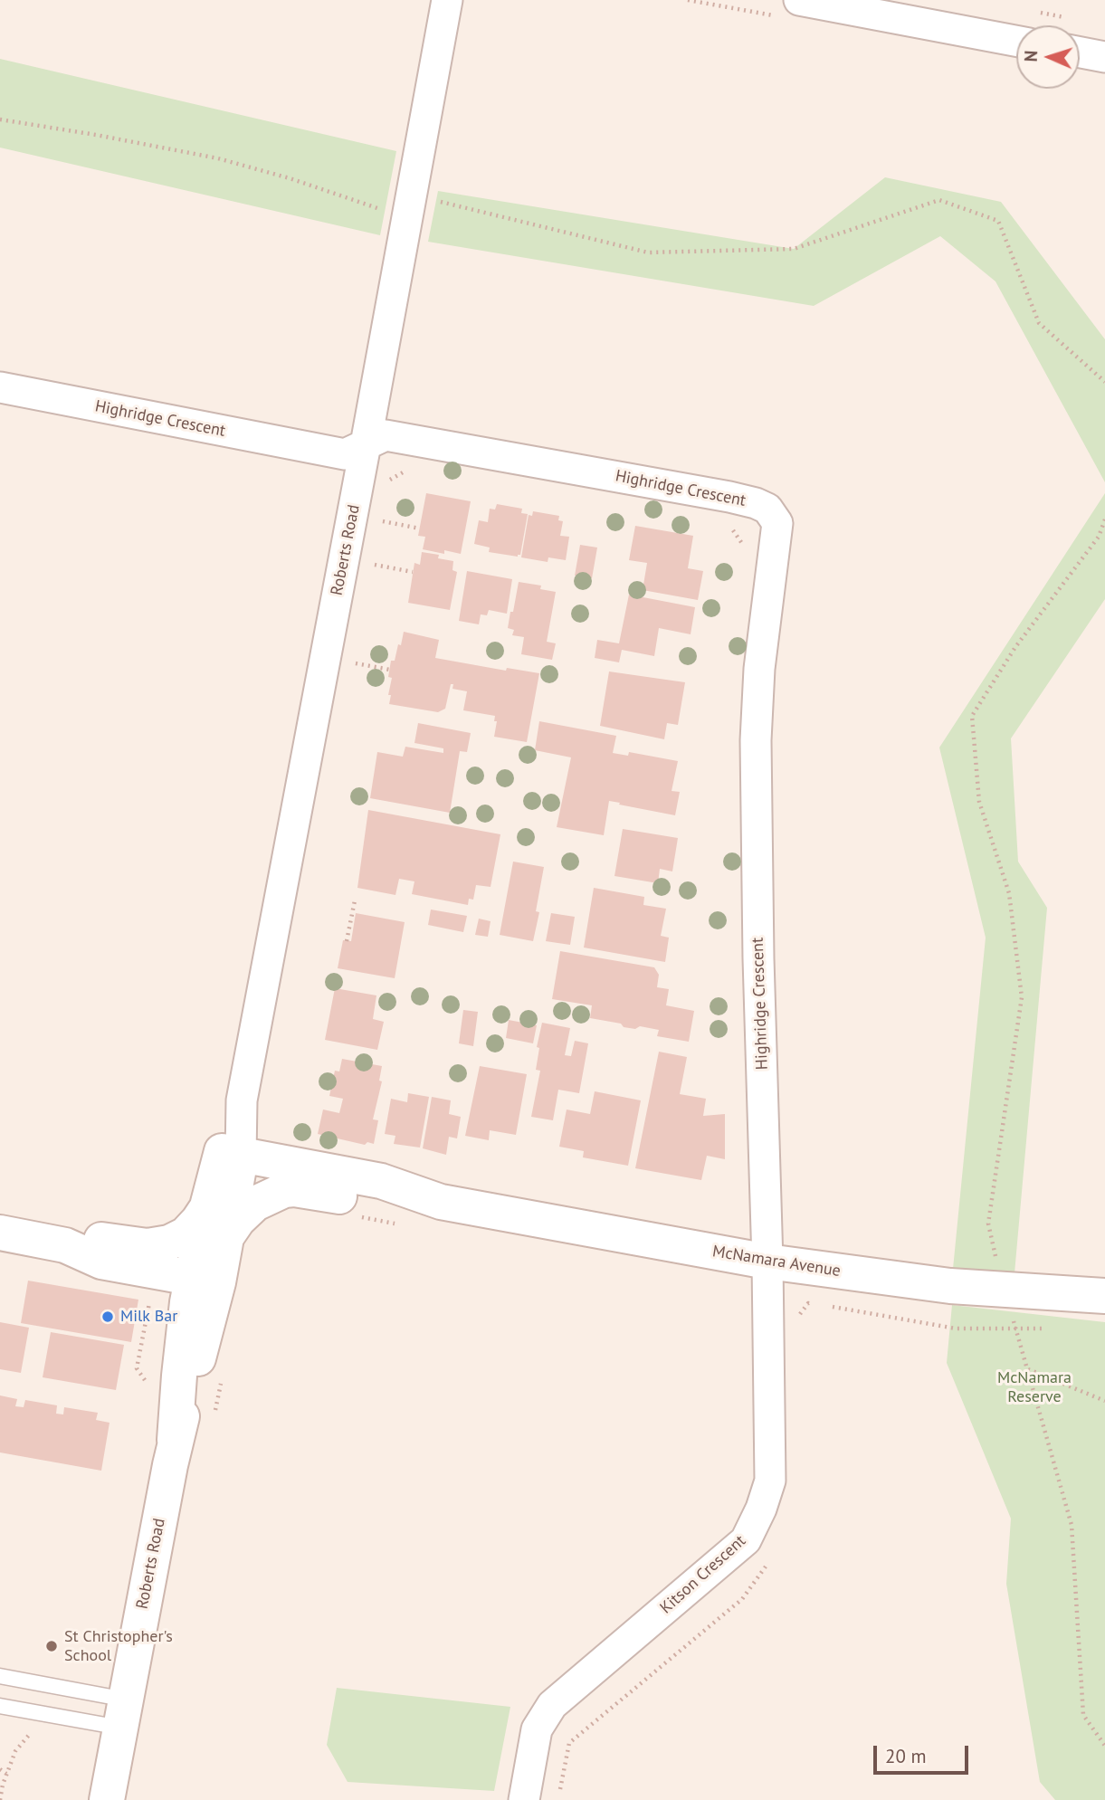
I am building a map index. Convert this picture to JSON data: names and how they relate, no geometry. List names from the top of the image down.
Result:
{
  "streets": {
    "street": [
      "Highridge Crescent",
      "Roberts Road",
      "McNamara Avenue",
      "Kitson Crescent"
    ]
  },
  "crossings": [
    ["Highridge Crescent", "Roberts Road"],
    ["Highridge Crescent", "McNamara Avenue"],
    ["Highridge Crescent", "Kitson Crescent"],
    ["Roberts Road", "McNamara Avenue"],
    ["McNamara Avenue", "Kitson Crescent"]
  ],
  "parks": ["McNamara Reserve"],
  "places": ["Milk Bar", "St Christopher's School"],
  "scale_bar": "20 m",
  "north": "left"
}
